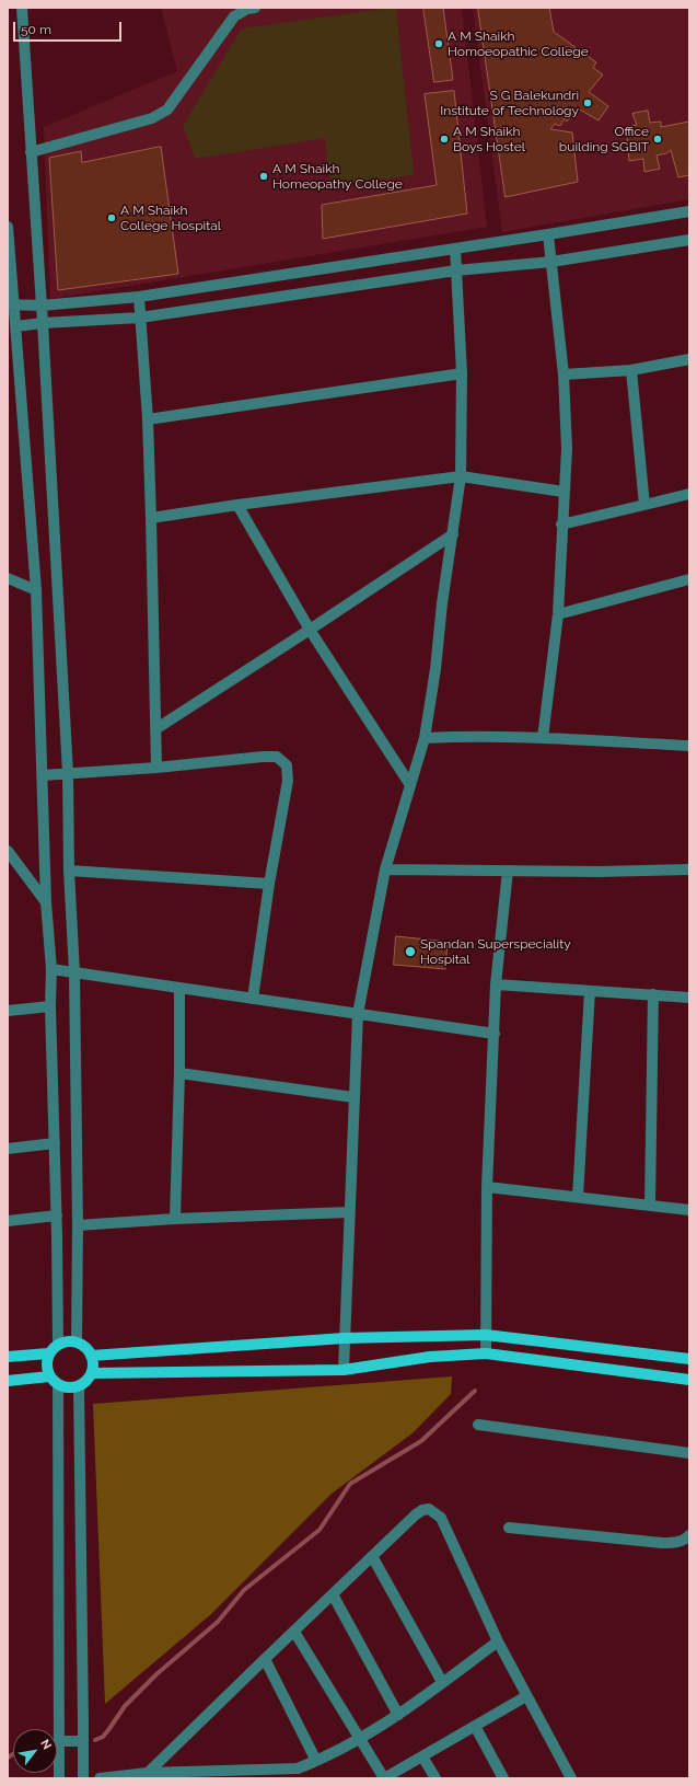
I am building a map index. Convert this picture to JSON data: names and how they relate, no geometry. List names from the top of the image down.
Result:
{
  "places": [
    "A M Shaikh Homoeopathic College",
    "S G Balekundri Institute of Technology",
    "A M Shaikh Boys Hostel",
    "Office building SGBIT",
    "A M Shaikh Homeopathy College",
    "A M Shaikh College Hospital",
    "Spandan Superspeciality Hospital"
  ],
  "scale_bar": "50 m",
  "north": "top right"
}
